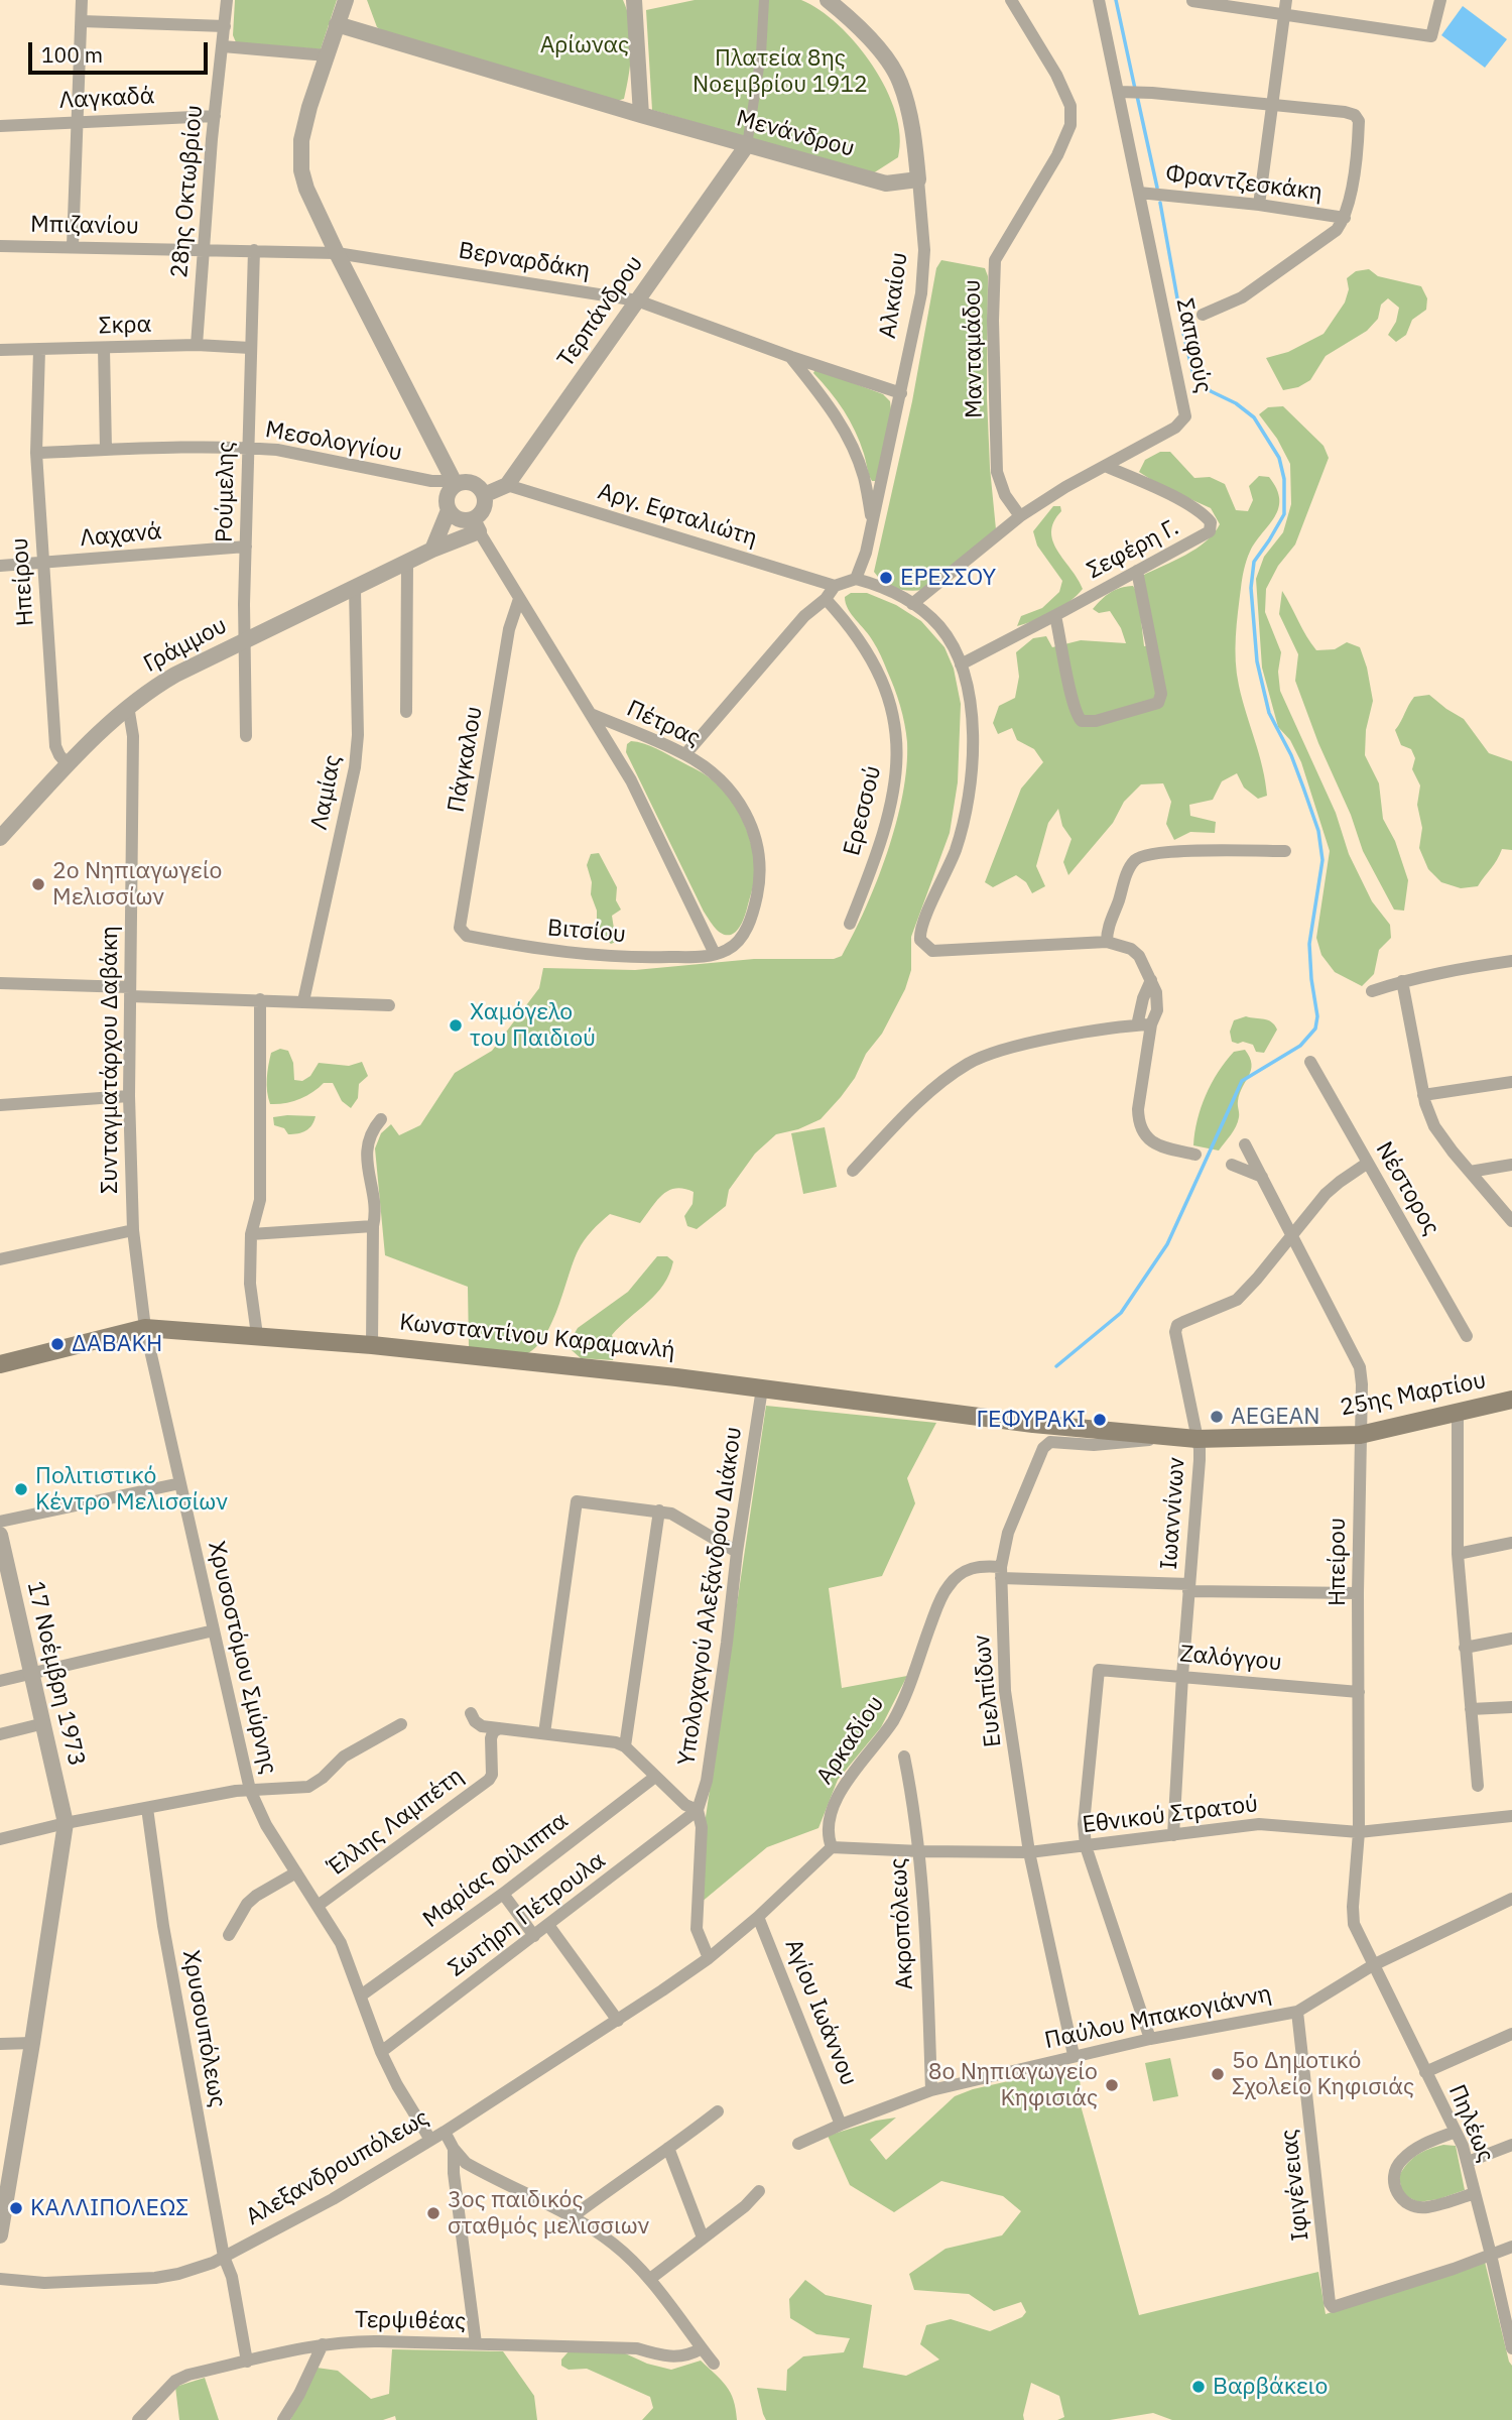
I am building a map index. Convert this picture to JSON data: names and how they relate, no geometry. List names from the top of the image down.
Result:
{
  "streets": {
    "main road": ["Κωνσταντίνου Καραμανλή", "25ης Μαρτίου"],
    "street": [
      "Λαγκαδά",
      "Μενάνδρου",
      "Φραντζεσκάκη",
      "28ης Οκτωβρίου",
      "Μπιζανίου",
      "Βερναρδάκη",
      "Αλκαίου",
      "Τερπάνδρου",
      "Σκρα",
      "Σαπφούς",
      "Μανταμάδου",
      "Μεσολογγίου",
      "Ρούμελης",
      "Αργ. Εφταλιώτη",
      "Λαχανά",
      "Σεφέρη Γ.",
      "Ηπείρου",
      "Γράμμου",
      "Πέτρας",
      "Πάγκαλου",
      "Λαμίας",
      "Ερεσσού",
      "Βιτσίου",
      "Συνταγματάρχου Δαβάκη",
      "Νέστορος",
      "Ιωαννίνων",
      "Υπολοχαγού Αλεξάνδρου Διάκου",
      "Χρυσοστόμου Σμύρνης",
      "Ζαλόγγου",
      "17 Νοέμβρη 1973",
      "Ευελπίδων",
      "Αρκαδίου",
      "Εθνικού Στρατού",
      "Έλλης Λαμπέτη",
      "Μαρίας Φίλιππα",
      "Σωτήρη Πέτρουλα",
      "Ακροπόλεως",
      "Αγίου Ιωάννου",
      "Παύλου Μπακογιάννη",
      "Χρυσουπόλεως",
      "Πηλέως",
      "Αλεξανδρουπόλεως",
      "Ιφιγένειας",
      "Τερψιθέας"
    ]
  },
  "crossings": [
    ["Λαγκαδά", "28ης Οκτωβρίου"],
    ["Μενάνδρου", "Αλκαίου"],
    ["Μενάνδρου", "Τερπάνδρου"],
    ["Φραντζεσκάκη", "Σαπφούς"],
    ["28ης Οκτωβρίου", "Μπιζανίου"],
    ["28ης Οκτωβρίου", "Σκρα"],
    ["Μπιζανίου", "Βερναρδάκη"],
    ["Μπιζανίου", "Ρούμελης"],
    ["Βερναρδάκη", "Αλκαίου"],
    ["Βερναρδάκη", "Τερπάνδρου"],
    ["Τερπάνδρου", "Αργ. Εφταλιώτη"],
    ["Σκρα", "Ρούμελης"],
    ["Σκρα", "Ηπείρου"],
    ["Σαπφούς", "Μανταμάδου"],
    ["Σαπφούς", "Σεφέρη Γ."],
    ["Μεσολογγίου", "Ρούμελης"],
    ["Μεσολογγίου", "Ηπείρου"],
    ["Μεσολογγίου", "Γράμμου"],
    ["Ρούμελης", "Λαχανά"],
    ["Ρούμελης", "Γράμμου"],
    ["Λαχανά", "Ηπείρου"],
    ["Ηπείρου", "Γράμμου"],
    ["Ηπείρου", "25ης Μαρτίου"],
    ["Ηπείρου", "Ιωαννίνων"],
    ["Ηπείρου", "Ζαλόγγου"],
    ["Ηπείρου", "Αρκαδίου"],
    ["Ηπείρου", "Εθνικού Στρατού"],
    ["Ηπείρου", "Παύλου Μπακογιάννη"],
    ["Ηπείρου", "Πηλέως"],
    ["Γράμμου", "Λαμίας"],
    ["Γράμμου", "Συνταγματάρχου Δαβάκη"],
    ["Πέτρας", "Βιτσίου"],
    ["Πάγκαλου", "Βιτσίου"],
    ["Συνταγματάρχου Δαβάκη", "Κωνσταντίνου Καραμανλή"],
    ["Συνταγματάρχου Δαβάκη", "Χρυσοστόμου Σμύρνης"],
    ["Νέστορος", "Ιωαννίνων"],
    ["Κωνσταντίνου Καραμανλή", "25ης Μαρτίου"],
    ["Κωνσταντίνου Καραμανλή", "Υπολοχαγού Αλεξάνδρου Διάκου"],
    ["Κωνσταντίνου Καραμανλή", "Χρυσοστόμου Σμύρνης"],
    ["25ης Μαρτίου", "Ιωαννίνων"],
    ["25ης Μαρτίου", "Ευελπίδων"],
    ["Ιωαννίνων", "Ζαλόγγου"],
    ["Ιωαννίνων", "Αρκαδίου"],
    ["Ιωαννίνων", "Εθνικού Στρατού"],
    ["Υπολοχαγού Αλεξάνδρου Διάκου", "Σωτήρη Πέτρουλα"],
    ["Υπολοχαγού Αλεξάνδρου Διάκου", "Αλεξανδρουπόλεως"],
    ["Χρυσοστόμου Σμύρνης", "Έλλης Λαμπέτη"],
    ["Χρυσοστόμου Σμύρνης", "Μαρίας Φίλιππα"],
    ["Χρυσοστόμου Σμύρνης", "Σωτήρη Πέτρουλα"],
    ["Χρυσοστόμου Σμύρνης", "Αλεξανδρουπόλεως"],
    ["Ζαλόγγου", "Εθνικού Στρατού"],
    ["Ευελπίδων", "Αρκαδίου"],
    ["Ευελπίδων", "Εθνικού Στρατού"],
    ["Ευελπίδων", "Παύλου Μπακογιάννη"],
    ["Αρκαδίου", "Εθνικού Στρατού"],
    ["Εθνικού Στρατού", "Ακροπόλεως"],
    ["Ακροπόλεως", "Παύλου Μπακογιάννη"],
    ["Αγίου Ιωάννου", "Παύλου Μπακογιάννη"],
    ["Παύλου Μπακογιάννη", "Πηλέως"],
    ["Παύλου Μπακογιάννη", "Ιφιγένειας"],
    ["Χρυσουπόλεως", "Αλεξανδρουπόλεως"],
    ["Χρυσουπόλεως", "Τερψιθέας"],
    ["Πηλέως", "Ιφιγένειας"]
  ],
  "parks": ["Αρίωνας", "Πλατεία 8ης Νοεμβρίου 1912"],
  "places": [
    "ΕΡΕΣΣΟΥ",
    "2ο Νηπιαγωγείο Μελισσίων",
    "Χαμόγελο του Παιδιού",
    "ΔΑΒΑΚΗ",
    "AEGEAN",
    "ΓΕΦΥΡΑΚΙ",
    "Πολιτιστικό Κέντρο Μελισσίων",
    "5ο Δημοτικό Σχολείο Κηφισιάς",
    "8ο Νηπιαγωγείο Κηφισιάς",
    "ΚΑΛΛΙΠΟΛΕΩΣ",
    "3ος παιδικός σταθμός μελισσιων",
    "Βαρβάκειο"
  ],
  "scale_bar": "100 m"
}
